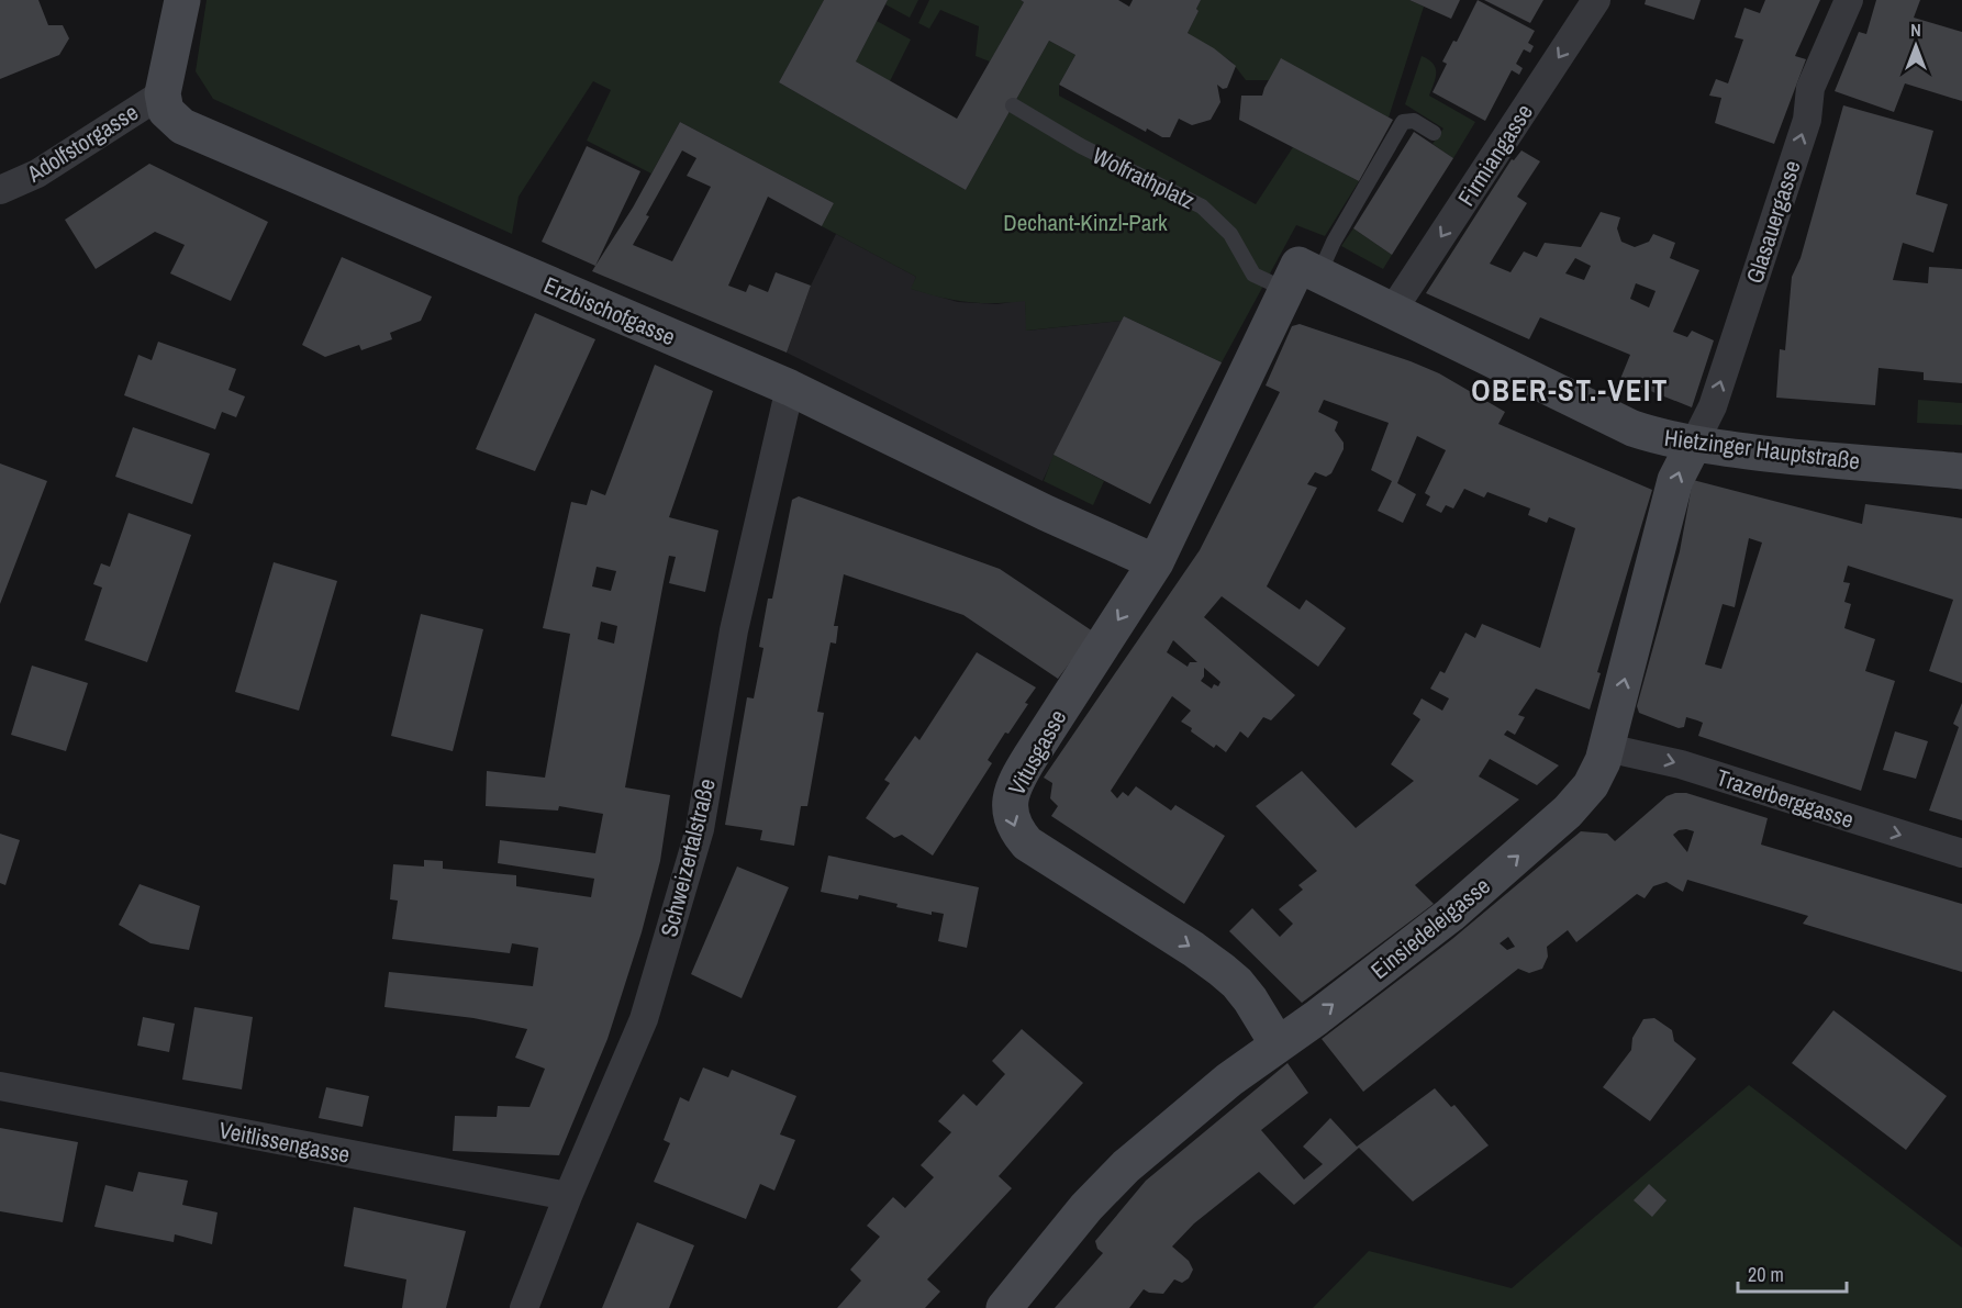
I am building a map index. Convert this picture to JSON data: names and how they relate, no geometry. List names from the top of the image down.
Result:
{
  "streets": {
    "street": [
      "Adolfstorgasse",
      "Firmiangasse",
      "Wolfrathplatz",
      "Glasauergasse",
      "Erzbischofgasse",
      "Hietzinger Hauptstraße",
      "Vitusgasse",
      "Trazerberggasse",
      "Schweizertalstraße",
      "Einsiedeleigasse",
      "Veitlissengasse"
    ]
  },
  "crossings": [
    ["Adolfstorgasse", "Erzbischofgasse"],
    ["Firmiangasse", "Wolfrathplatz"],
    ["Firmiangasse", "Hietzinger Hauptstraße"],
    ["Wolfrathplatz", "Hietzinger Hauptstraße"],
    ["Wolfrathplatz", "Vitusgasse"],
    ["Glasauergasse", "Hietzinger Hauptstraße"],
    ["Glasauergasse", "Einsiedeleigasse"],
    ["Erzbischofgasse", "Vitusgasse"],
    ["Erzbischofgasse", "Schweizertalstraße"],
    ["Hietzinger Hauptstraße", "Einsiedeleigasse"],
    ["Vitusgasse", "Einsiedeleigasse"],
    ["Trazerberggasse", "Einsiedeleigasse"],
    ["Schweizertalstraße", "Veitlissengasse"]
  ],
  "one_way": [
    "Firmiangasse",
    "Glasauergasse",
    "Trazerberggasse",
    "Einsiedeleigasse"
  ],
  "districts": ["OBER-ST.-VEIT"],
  "parks": ["Dechant-Kinzl-Park"],
  "scale_bar": "20 m",
  "north": "top"
}
